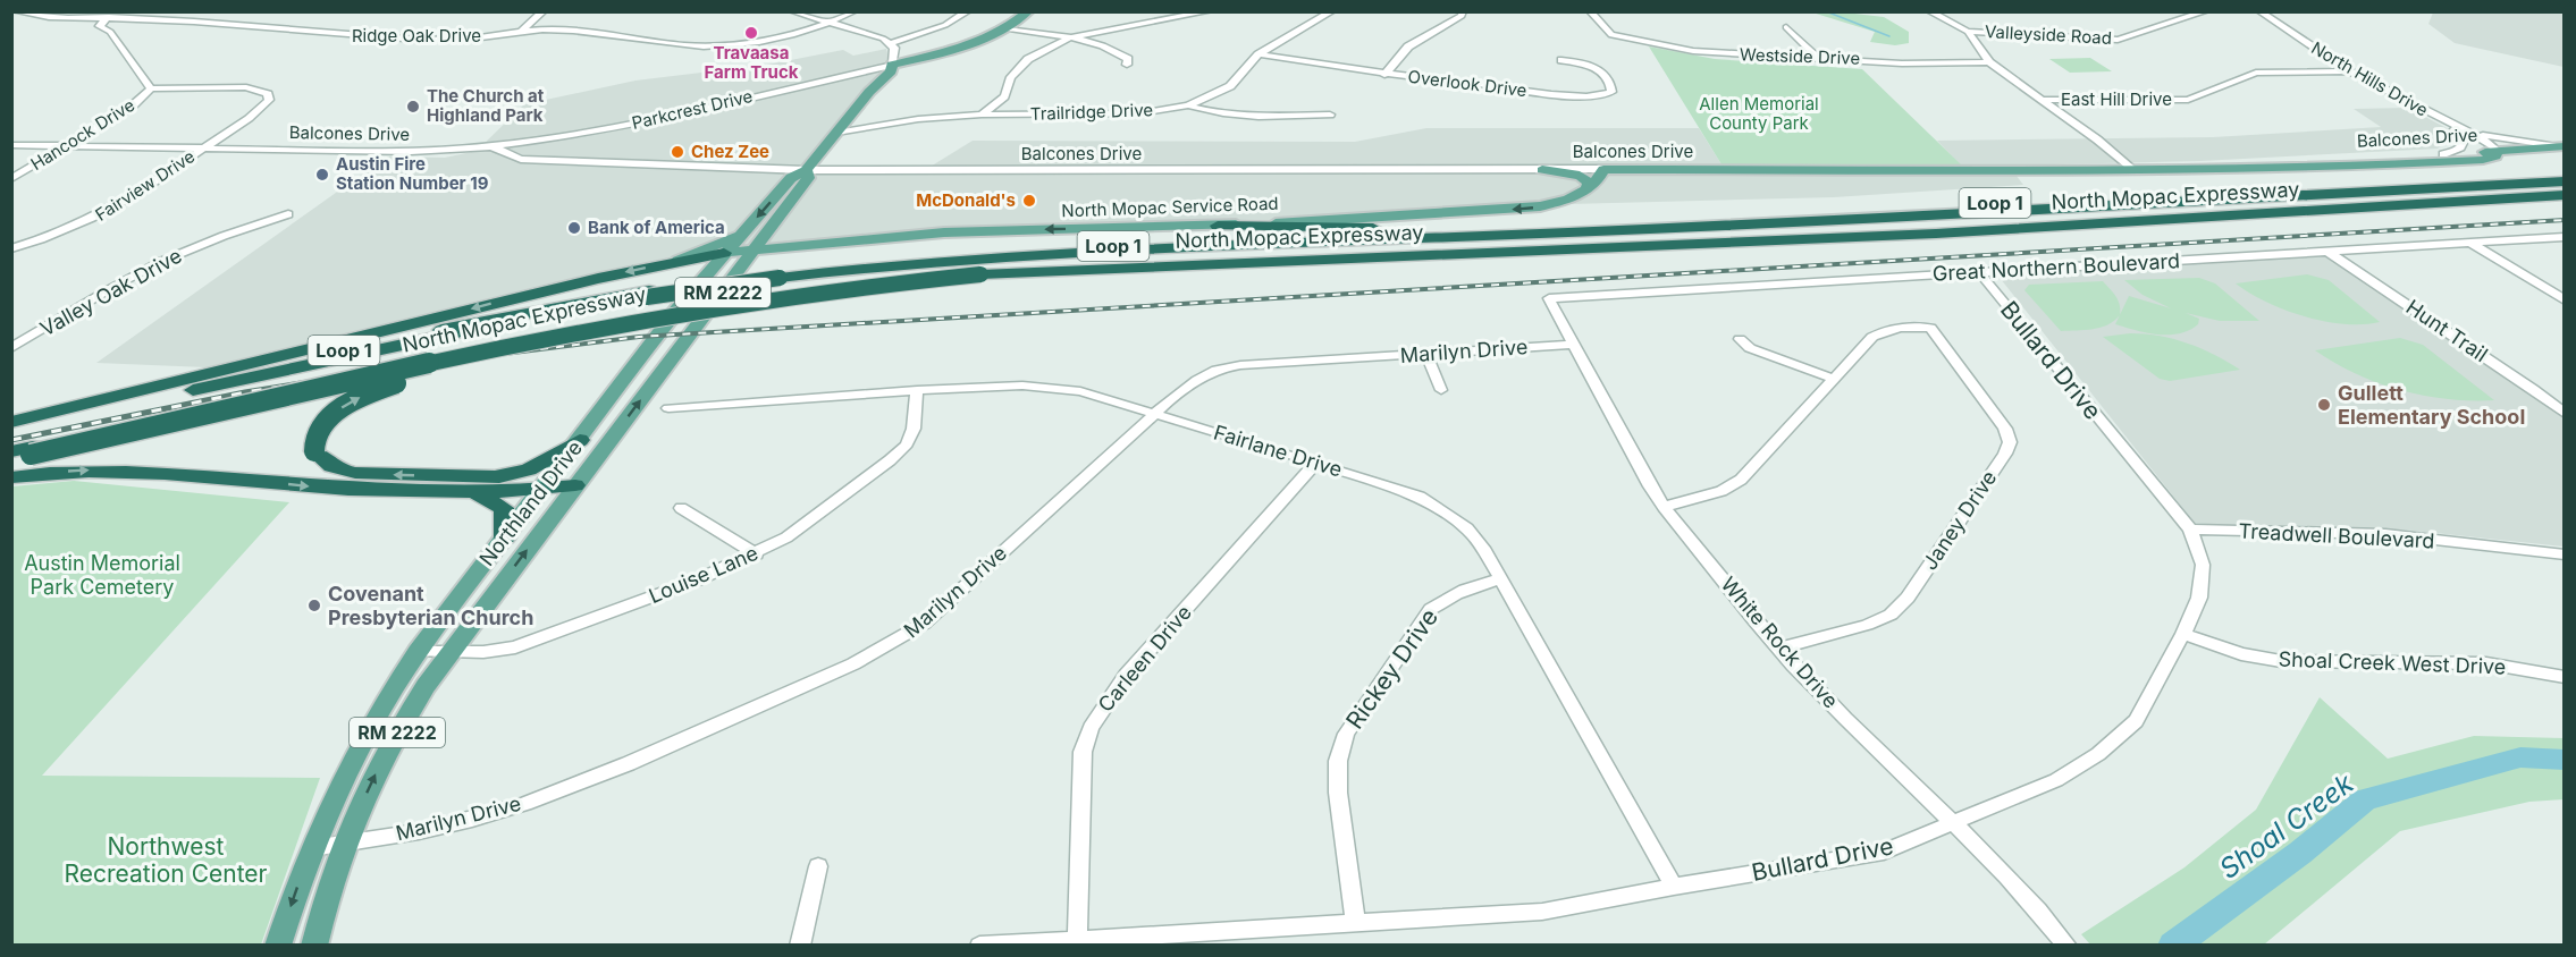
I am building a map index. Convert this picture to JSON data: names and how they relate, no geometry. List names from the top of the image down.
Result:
{
  "streets": {
    "highway": ["North Mopac Expressway", "Loop 1"],
    "main road": [
      "Balcones Drive",
      "North Mopac Service Road",
      "RM 2222",
      "Northland Drive"
    ],
    "street": [
      "Valleyside Road",
      "Ridge Oak Drive",
      "Westside Drive",
      "North Hills Drive",
      "Overlook Drive",
      "East Hill Drive",
      "Parkcrest Drive",
      "Trailridge Drive",
      "Hancock Drive",
      "Fairview Drive",
      "Great Northern Boulevard",
      "Valley Oak Drive",
      "Hunt Trail",
      "Marilyn Drive",
      "Bullard Drive",
      "Fairlane Drive",
      "Janey Drive",
      "Treadwell Boulevard",
      "Louise Lane",
      "White Rock Drive",
      "Carleen Drive",
      "Shoal Creek West Drive",
      "Rickey Drive"
    ]
  },
  "crossings": [
    ["North Hills Drive", "East Hill Drive"],
    ["North Hills Drive", "Balcones Drive"],
    ["Overlook Drive", "Trailridge Drive"],
    ["Parkcrest Drive", "Balcones Drive"],
    ["Parkcrest Drive", "RM 2222"],
    ["Parkcrest Drive", "Northland Drive"],
    ["Trailridge Drive", "Northland Drive"],
    ["Balcones Drive", "Hancock Drive"],
    ["Balcones Drive", "Fairview Drive"],
    ["Balcones Drive", "North Mopac Service Road"],
    ["Balcones Drive", "Northland Drive"],
    ["Hancock Drive", "Fairview Drive"],
    ["North Mopac Service Road", "Northland Drive"],
    ["Great Northern Boulevard", "Hunt Trail"],
    ["Great Northern Boulevard", "Bullard Drive"],
    ["Great Northern Boulevard", "White Rock Drive"],
    ["RM 2222", "Northland Drive"],
    ["Marilyn Drive", "Fairlane Drive"],
    ["Marilyn Drive", "Northland Drive"],
    ["Marilyn Drive", "White Rock Drive"],
    ["Bullard Drive", "Fairlane Drive"],
    ["Bullard Drive", "Treadwell Boulevard"],
    ["Bullard Drive", "White Rock Drive"],
    ["Bullard Drive", "Carleen Drive"],
    ["Bullard Drive", "Shoal Creek West Drive"],
    ["Bullard Drive", "Rickey Drive"],
    ["Fairlane Drive", "Louise Lane"],
    ["Fairlane Drive", "Carleen Drive"],
    ["Fairlane Drive", "Rickey Drive"],
    ["Northland Drive", "Louise Lane"],
    ["Janey Drive", "White Rock Drive"]
  ],
  "one_way": ["North Mopac Service Road"],
  "water": ["Shoal Creek"],
  "parks": ["Allen Memorial County Park", "Austin Memorial Park Cemetery", "Northwest Recreation Center"],
  "places": [
    "Travaasa Farm Truck",
    "The Church at Highland Park",
    "Chez Zee",
    "Austin Fire Station Number 19",
    "McDonald's",
    "Bank of America",
    "Gullett Elementary School",
    "Covenant Presbyterian Church"
  ]
}
